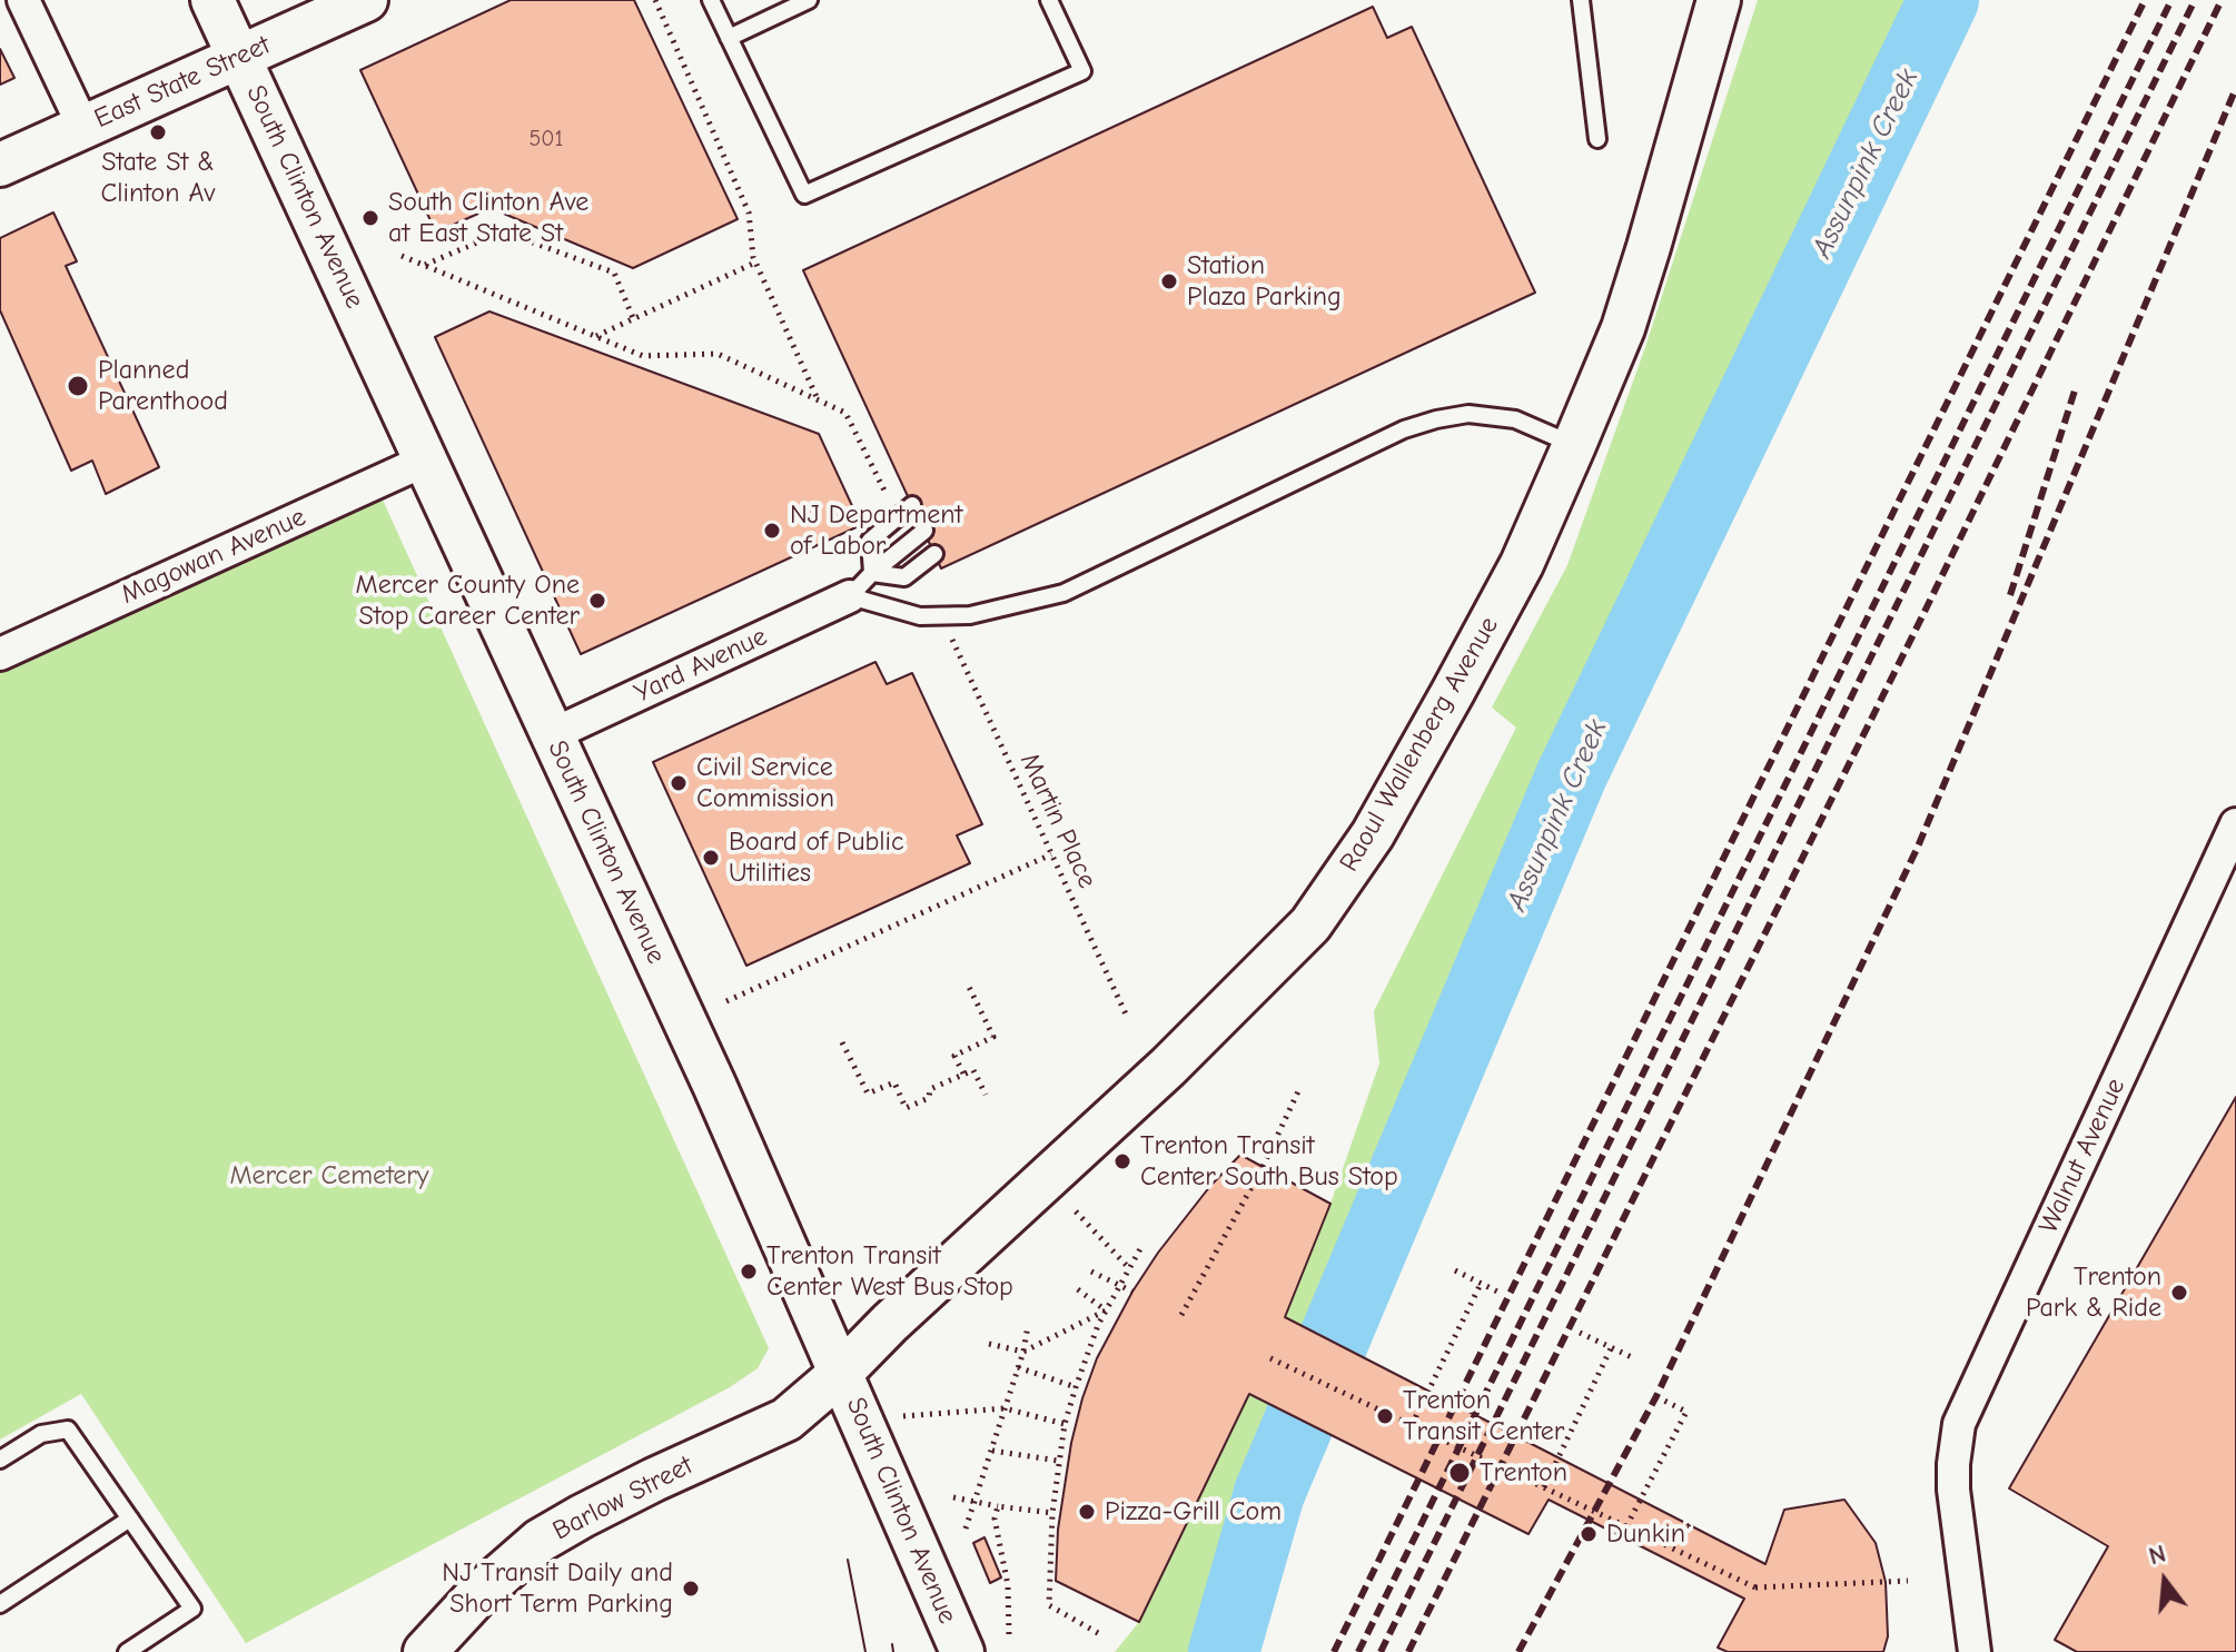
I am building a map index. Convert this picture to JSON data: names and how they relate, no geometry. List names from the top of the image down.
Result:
{
  "streets": {
    "street": [
      "East State Street",
      "South Clinton Avenue",
      "Magowan Avenue",
      "Yard Avenue",
      "Raoul Wallenberg Avenue",
      "Walnut Avenue",
      "Barlow Street"
    ],
    "path": ["Martin Place"]
  },
  "crossings": [
    ["East State Street", "South Clinton Avenue"],
    ["South Clinton Avenue", "Magowan Avenue"],
    ["South Clinton Avenue", "Yard Avenue"],
    ["South Clinton Avenue", "Raoul Wallenberg Avenue"],
    ["South Clinton Avenue", "Barlow Street"],
    ["Raoul Wallenberg Avenue", "Barlow Street"]
  ],
  "water": ["Assunpink Creek"],
  "parks": ["Mercer Cemetery"],
  "places": [
    "State St & Clinton Av",
    "South Clinton Ave at East State St",
    "Station Plaza Parking",
    "Planned Parenthood",
    "NJ Department of Labor",
    "Mercer County One Stop Career Center",
    "Civil Service Commission",
    "Board of Public Utilities",
    "Trenton Transit Center South Bus Stop",
    "Trenton Transit Center West Bus Stop",
    "Trenton Park & Ride",
    "Trenton Transit Center",
    "Trenton",
    "Pizza-Grill Com",
    "Dunkin'",
    "NJ Transit Daily and Short Term Parking"
  ],
  "house_numbers": ["501"],
  "north": "top"
}
